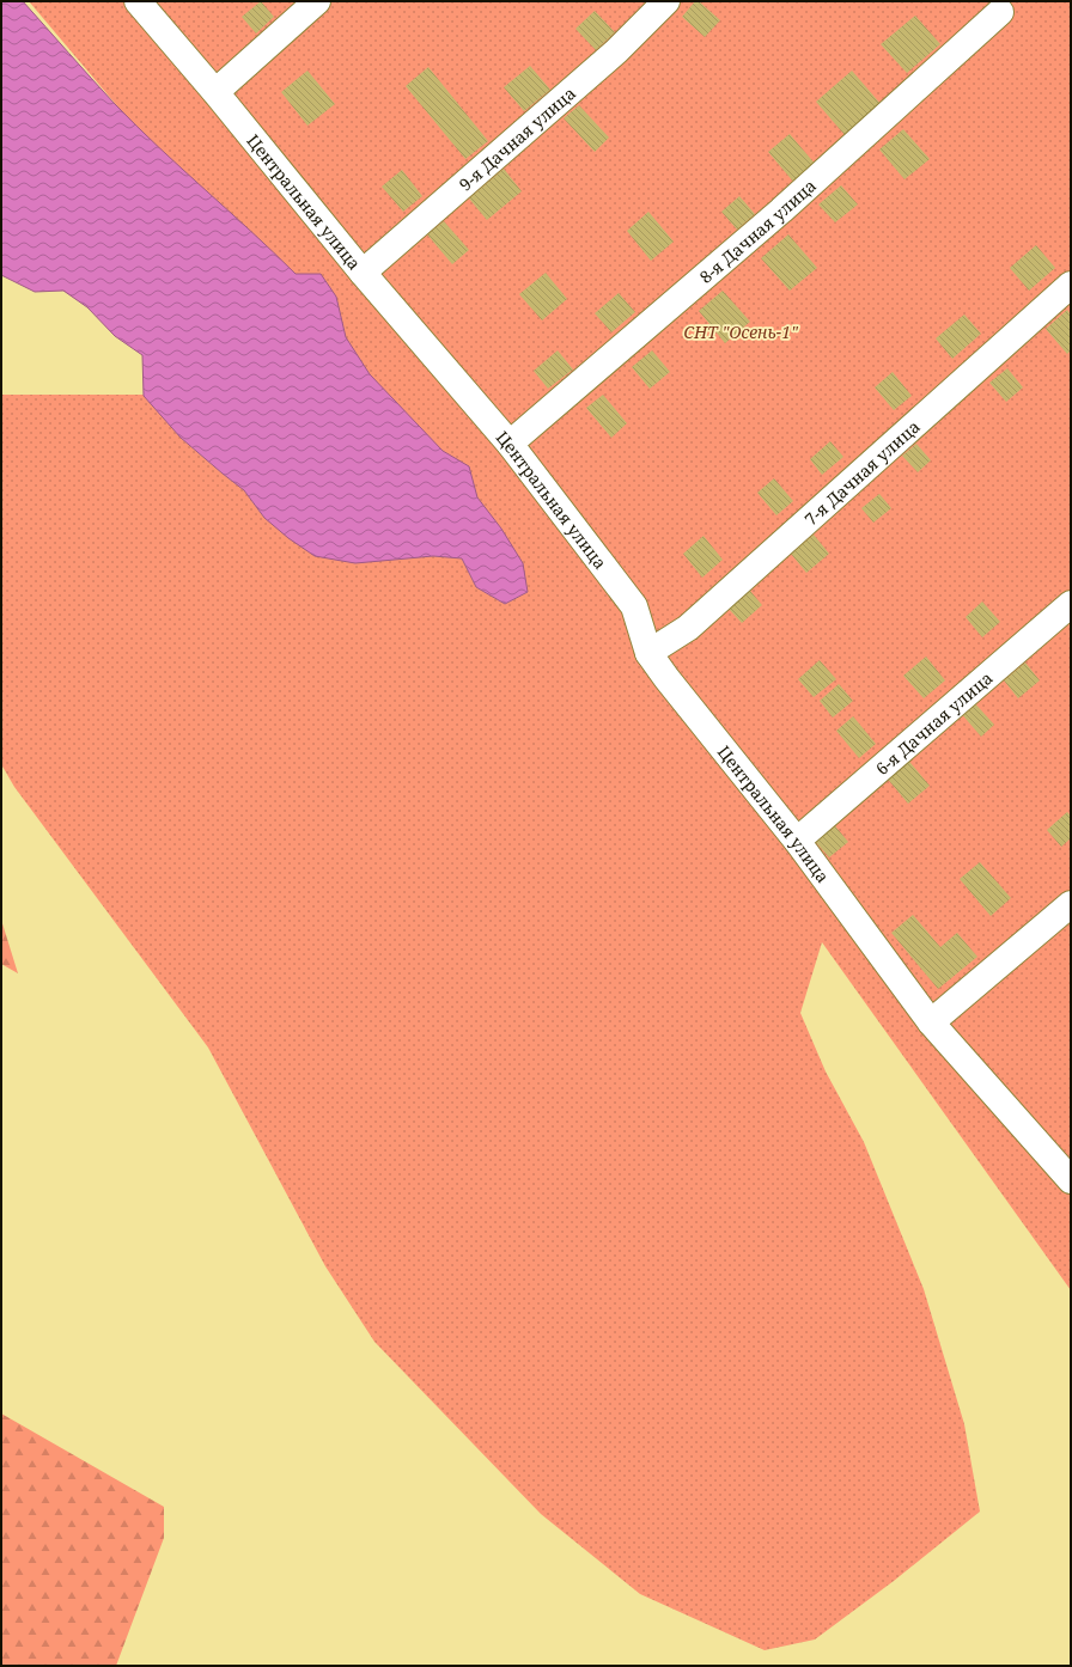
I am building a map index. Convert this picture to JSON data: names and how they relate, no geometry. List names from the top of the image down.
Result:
{
  "streets": {
    "street": [
      "9-я Дачная улица",
      "Центральная улица",
      "8-я Дачная улица",
      "7-я Дачная улица",
      "6-я Дачная улица"
    ]
  },
  "crossings": [
    ["9-я Дачная улица", "Центральная улица"],
    ["Центральная улица", "8-я Дачная улица"],
    ["Центральная улица", "7-я Дачная улица"],
    ["Центральная улица", "6-я Дачная улица"]
  ],
  "parks": ["СНТ \"Осень-1\""]
}
